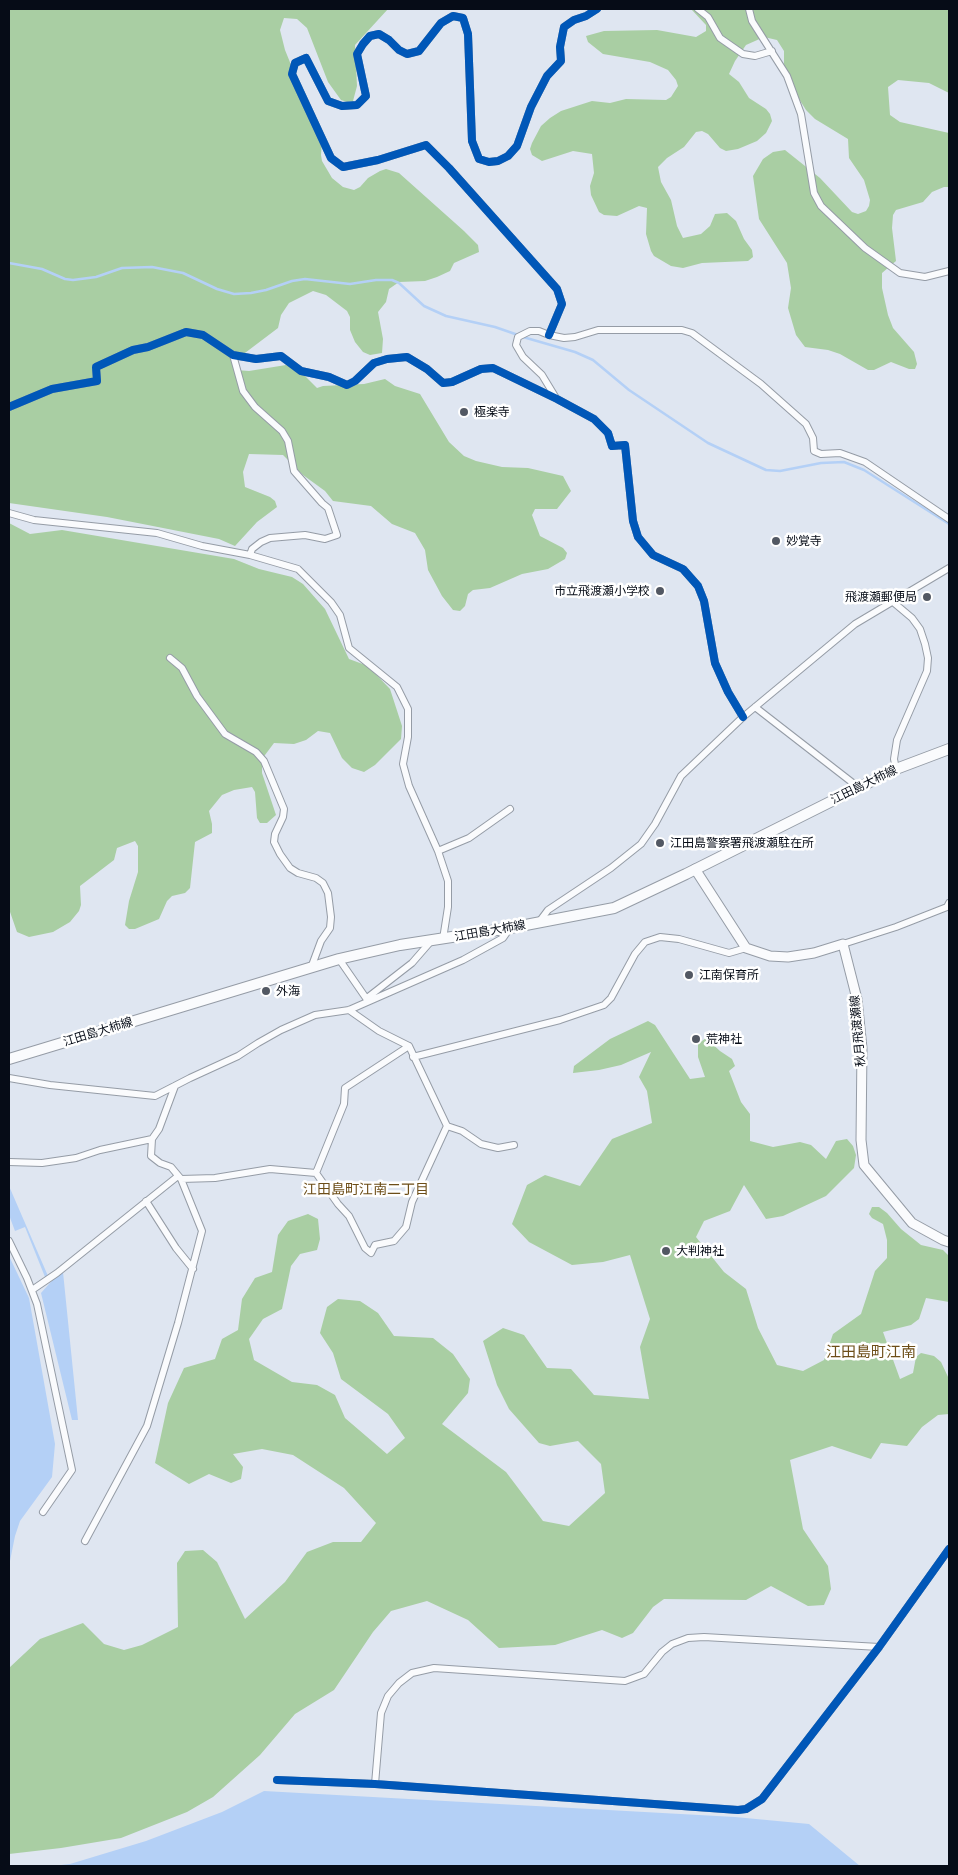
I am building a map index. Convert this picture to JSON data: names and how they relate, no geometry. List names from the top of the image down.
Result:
{
  "streets": {
    "main road": ["江田島大柿線", "秋月飛渡瀬線"]
  },
  "districts": ["江田島町江南二丁目", "江田島町江南"],
  "places": [
    "極楽寺",
    "妙覚寺",
    "市立飛渡瀬小学校",
    "飛渡瀬郵便局",
    "江田島警察署飛渡瀬駐在所",
    "江南保育所",
    "外海",
    "荒神社",
    "大判神社"
  ]
}
